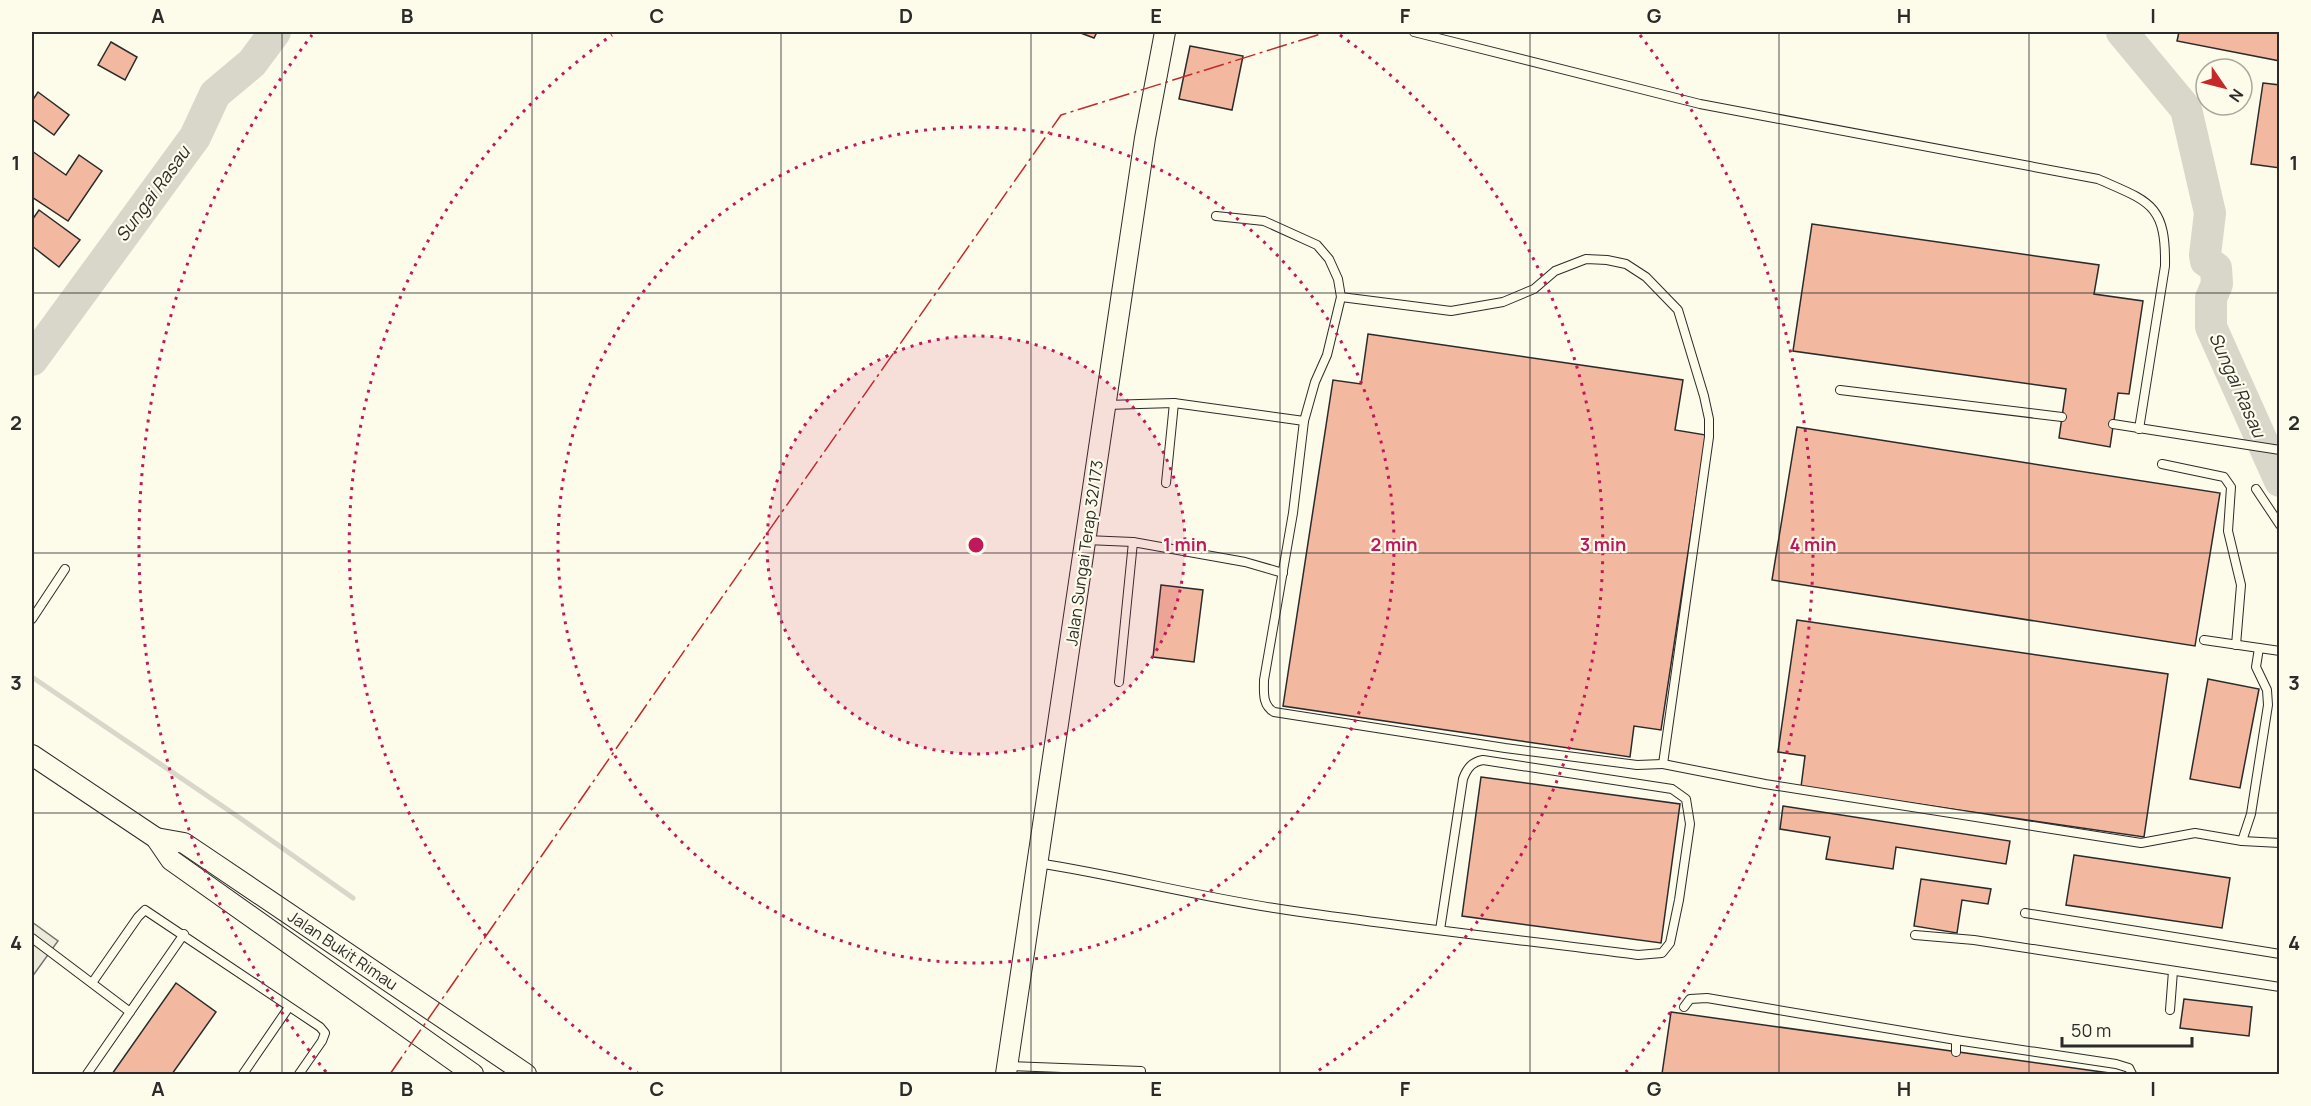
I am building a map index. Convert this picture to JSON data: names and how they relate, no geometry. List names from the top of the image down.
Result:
{
  "streets": {
    "street": ["Jalan Sungai Terap 32/173", "Jalan Bukit Rimau"]
  },
  "water": ["Sungai Rasau"],
  "scale_bar": "50 m",
  "north": "bottom right",
  "grid": {
    "columns": [
      "A",
      "B",
      "C",
      "D",
      "E",
      "F",
      "G",
      "H",
      "I"
    ],
    "rows": [
      "1",
      "2",
      "3",
      "4"
    ]
  },
  "rings": [
    "1 min",
    "2 min",
    "3 min",
    "4 min"
  ]
}
